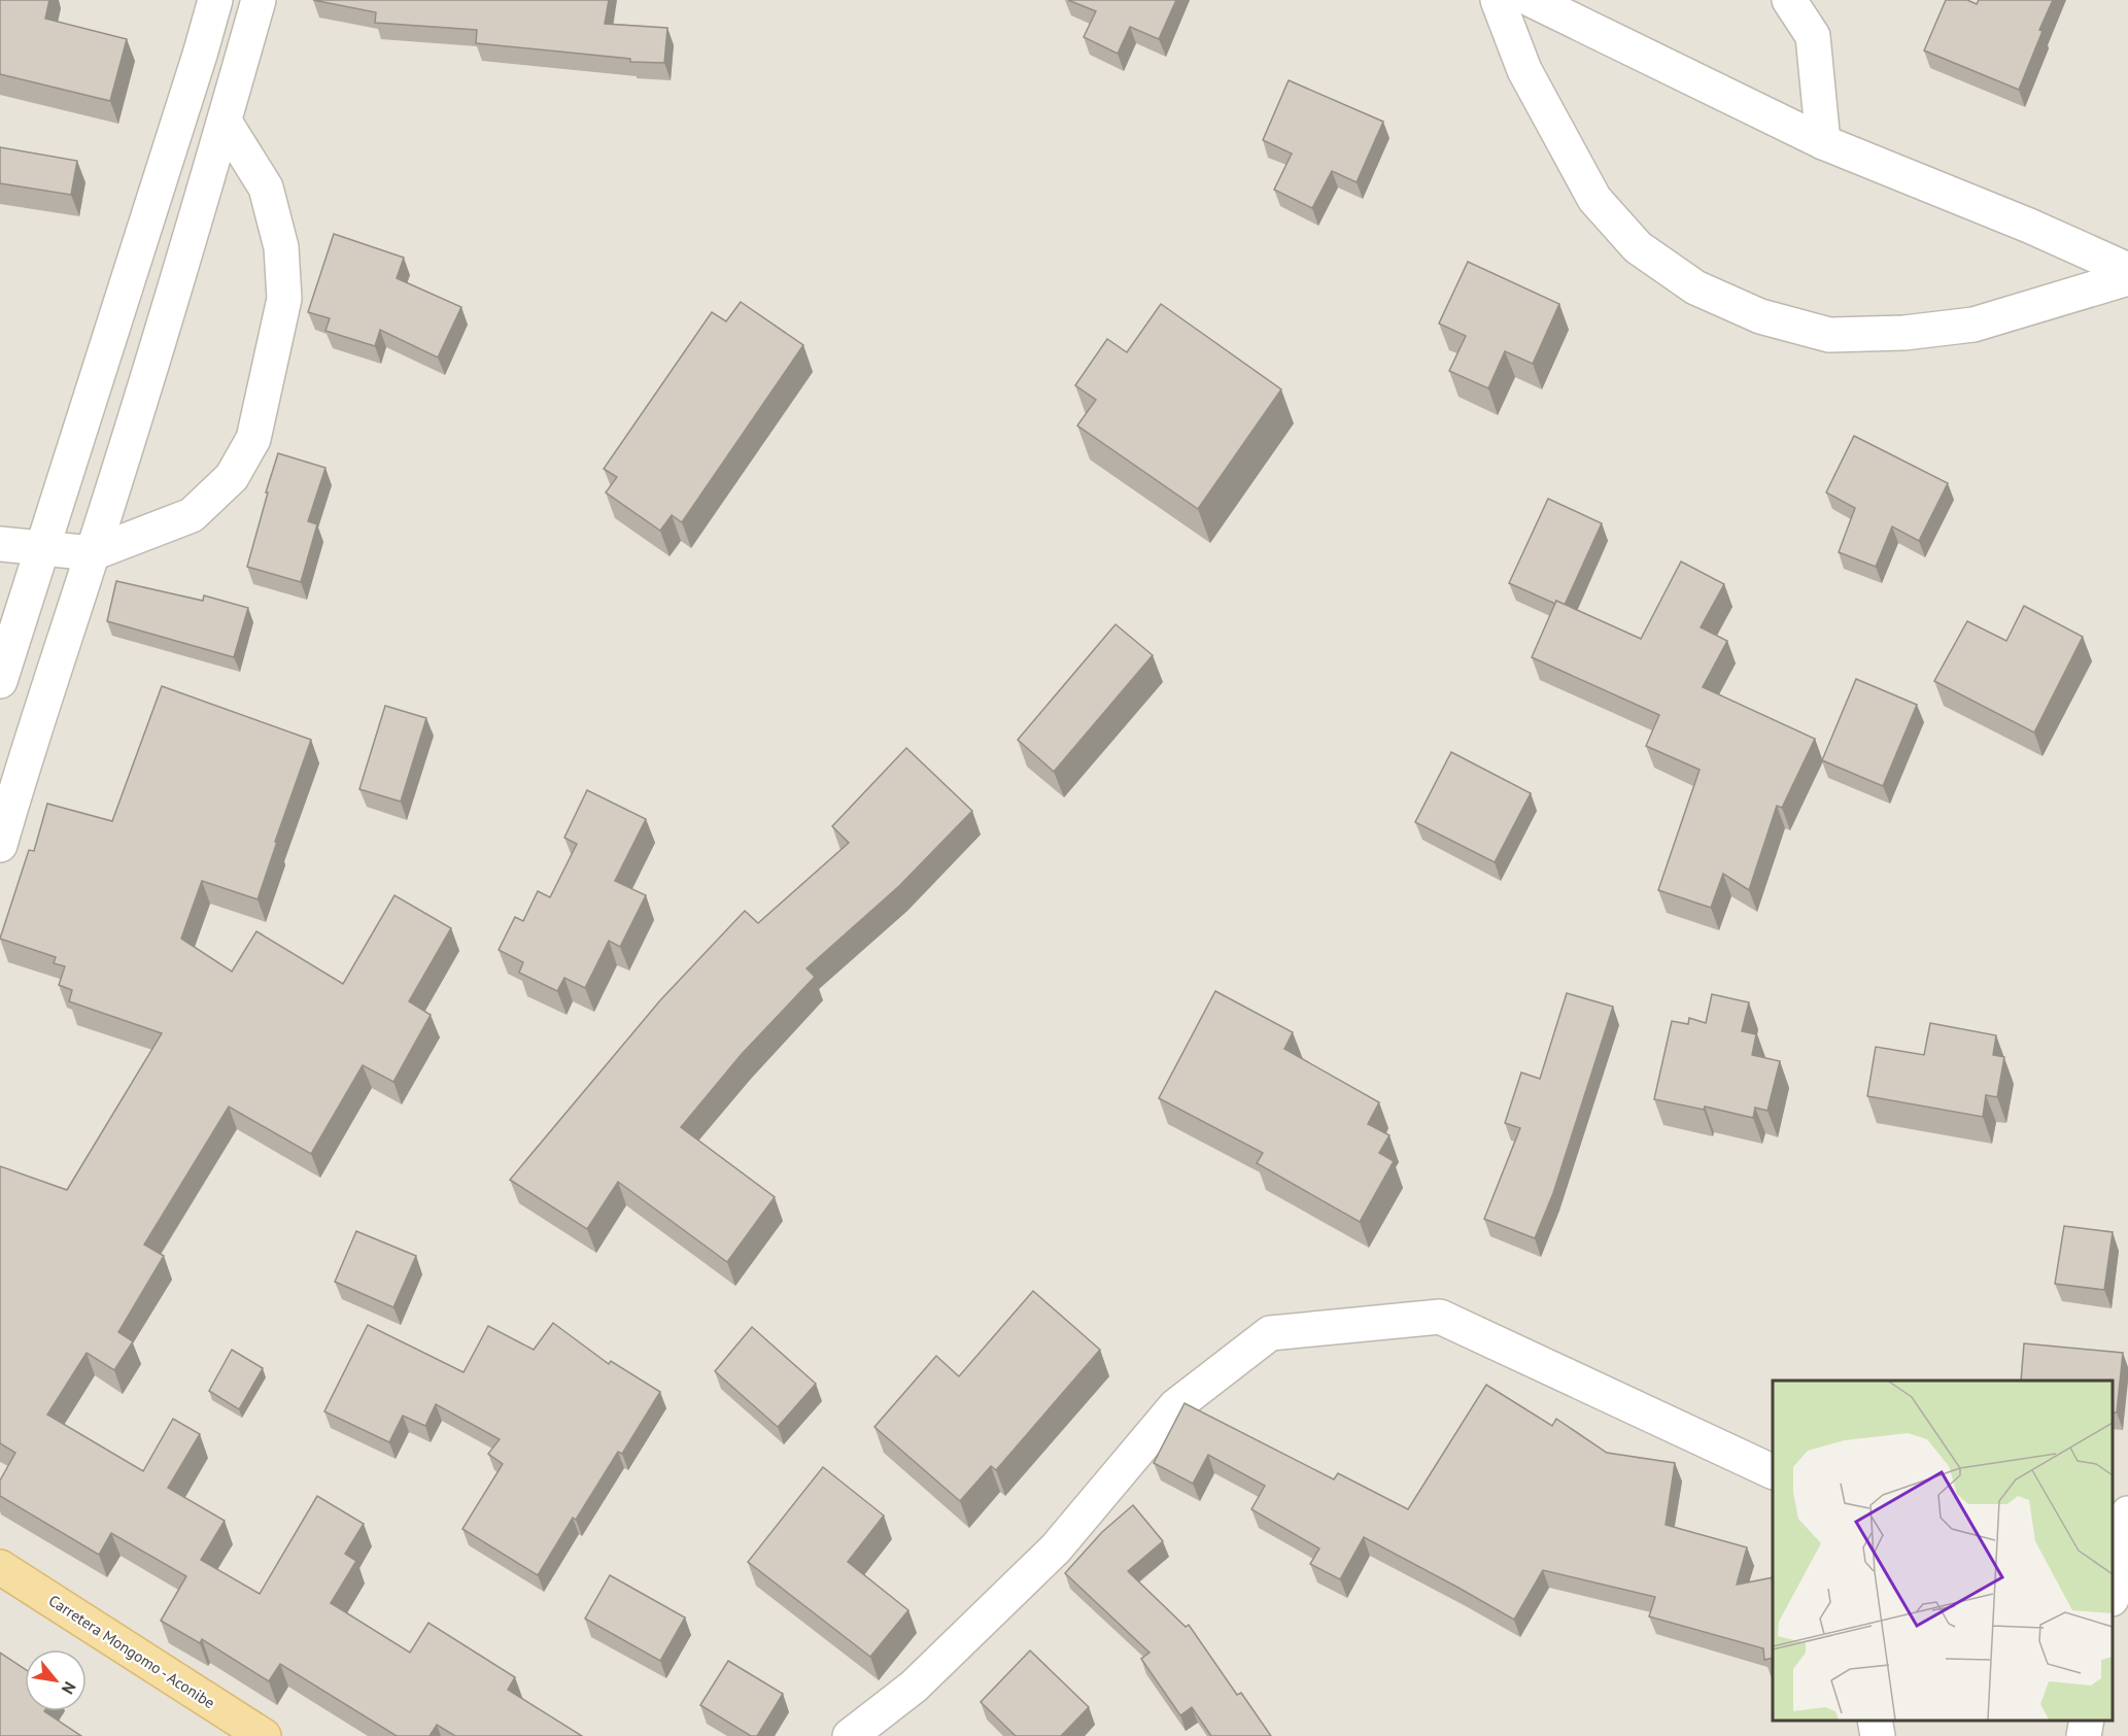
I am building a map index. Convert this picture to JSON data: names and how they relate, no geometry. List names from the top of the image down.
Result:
{
  "streets": {
    "main road": ["Carretera Mongomo - Aconibe"]
  },
  "north": "bottom right"
}
